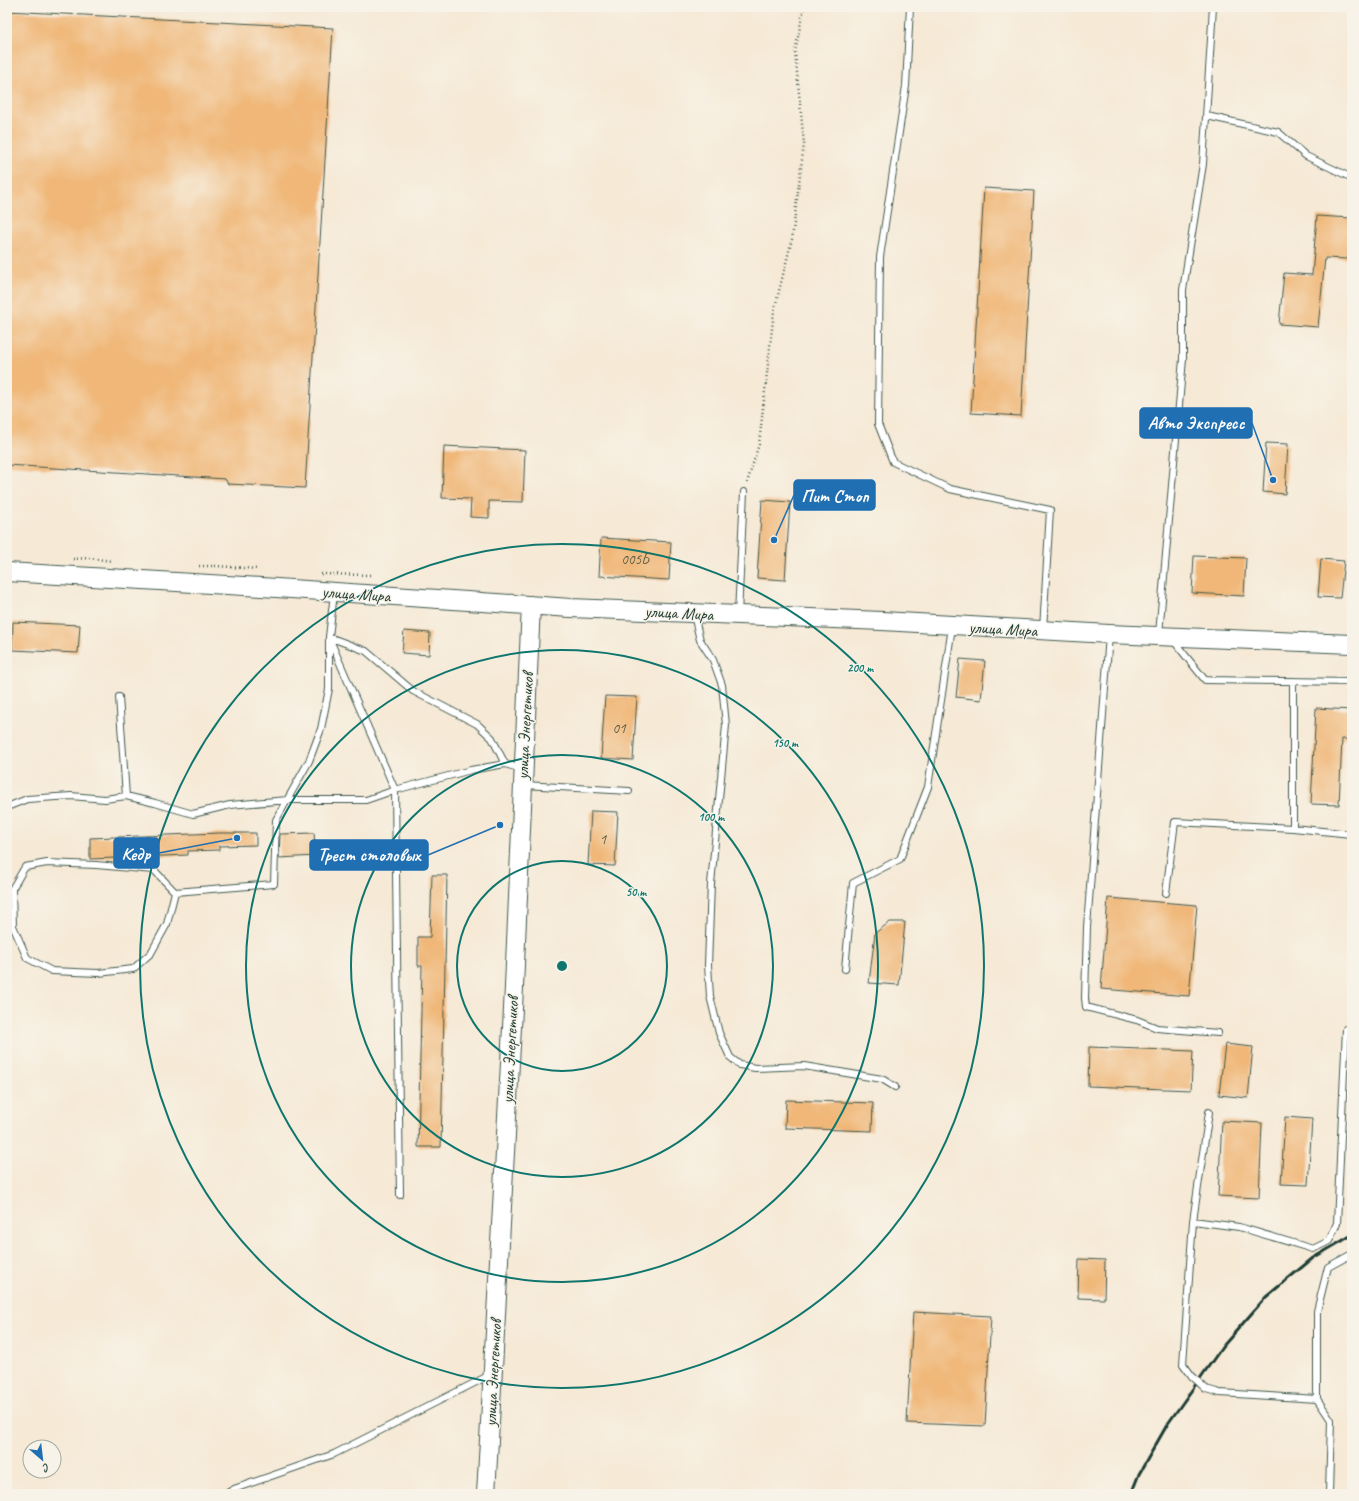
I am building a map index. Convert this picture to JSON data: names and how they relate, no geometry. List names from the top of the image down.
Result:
{
  "streets": {
    "main road": ["улица Мира", "улица Энергетиков"]
  },
  "crossings": [
    ["улица Мира", "улица Энергетиков"]
  ],
  "places": [
    "Авто Экспресс",
    "Пит Стоп",
    "Трест столовых",
    "Кедр"
  ],
  "house_numbers": ["005Б", "01", "1"],
  "north": "bottom right",
  "rings": [
    "200 m",
    "150 m",
    "100 m",
    "50 m"
  ]
}
